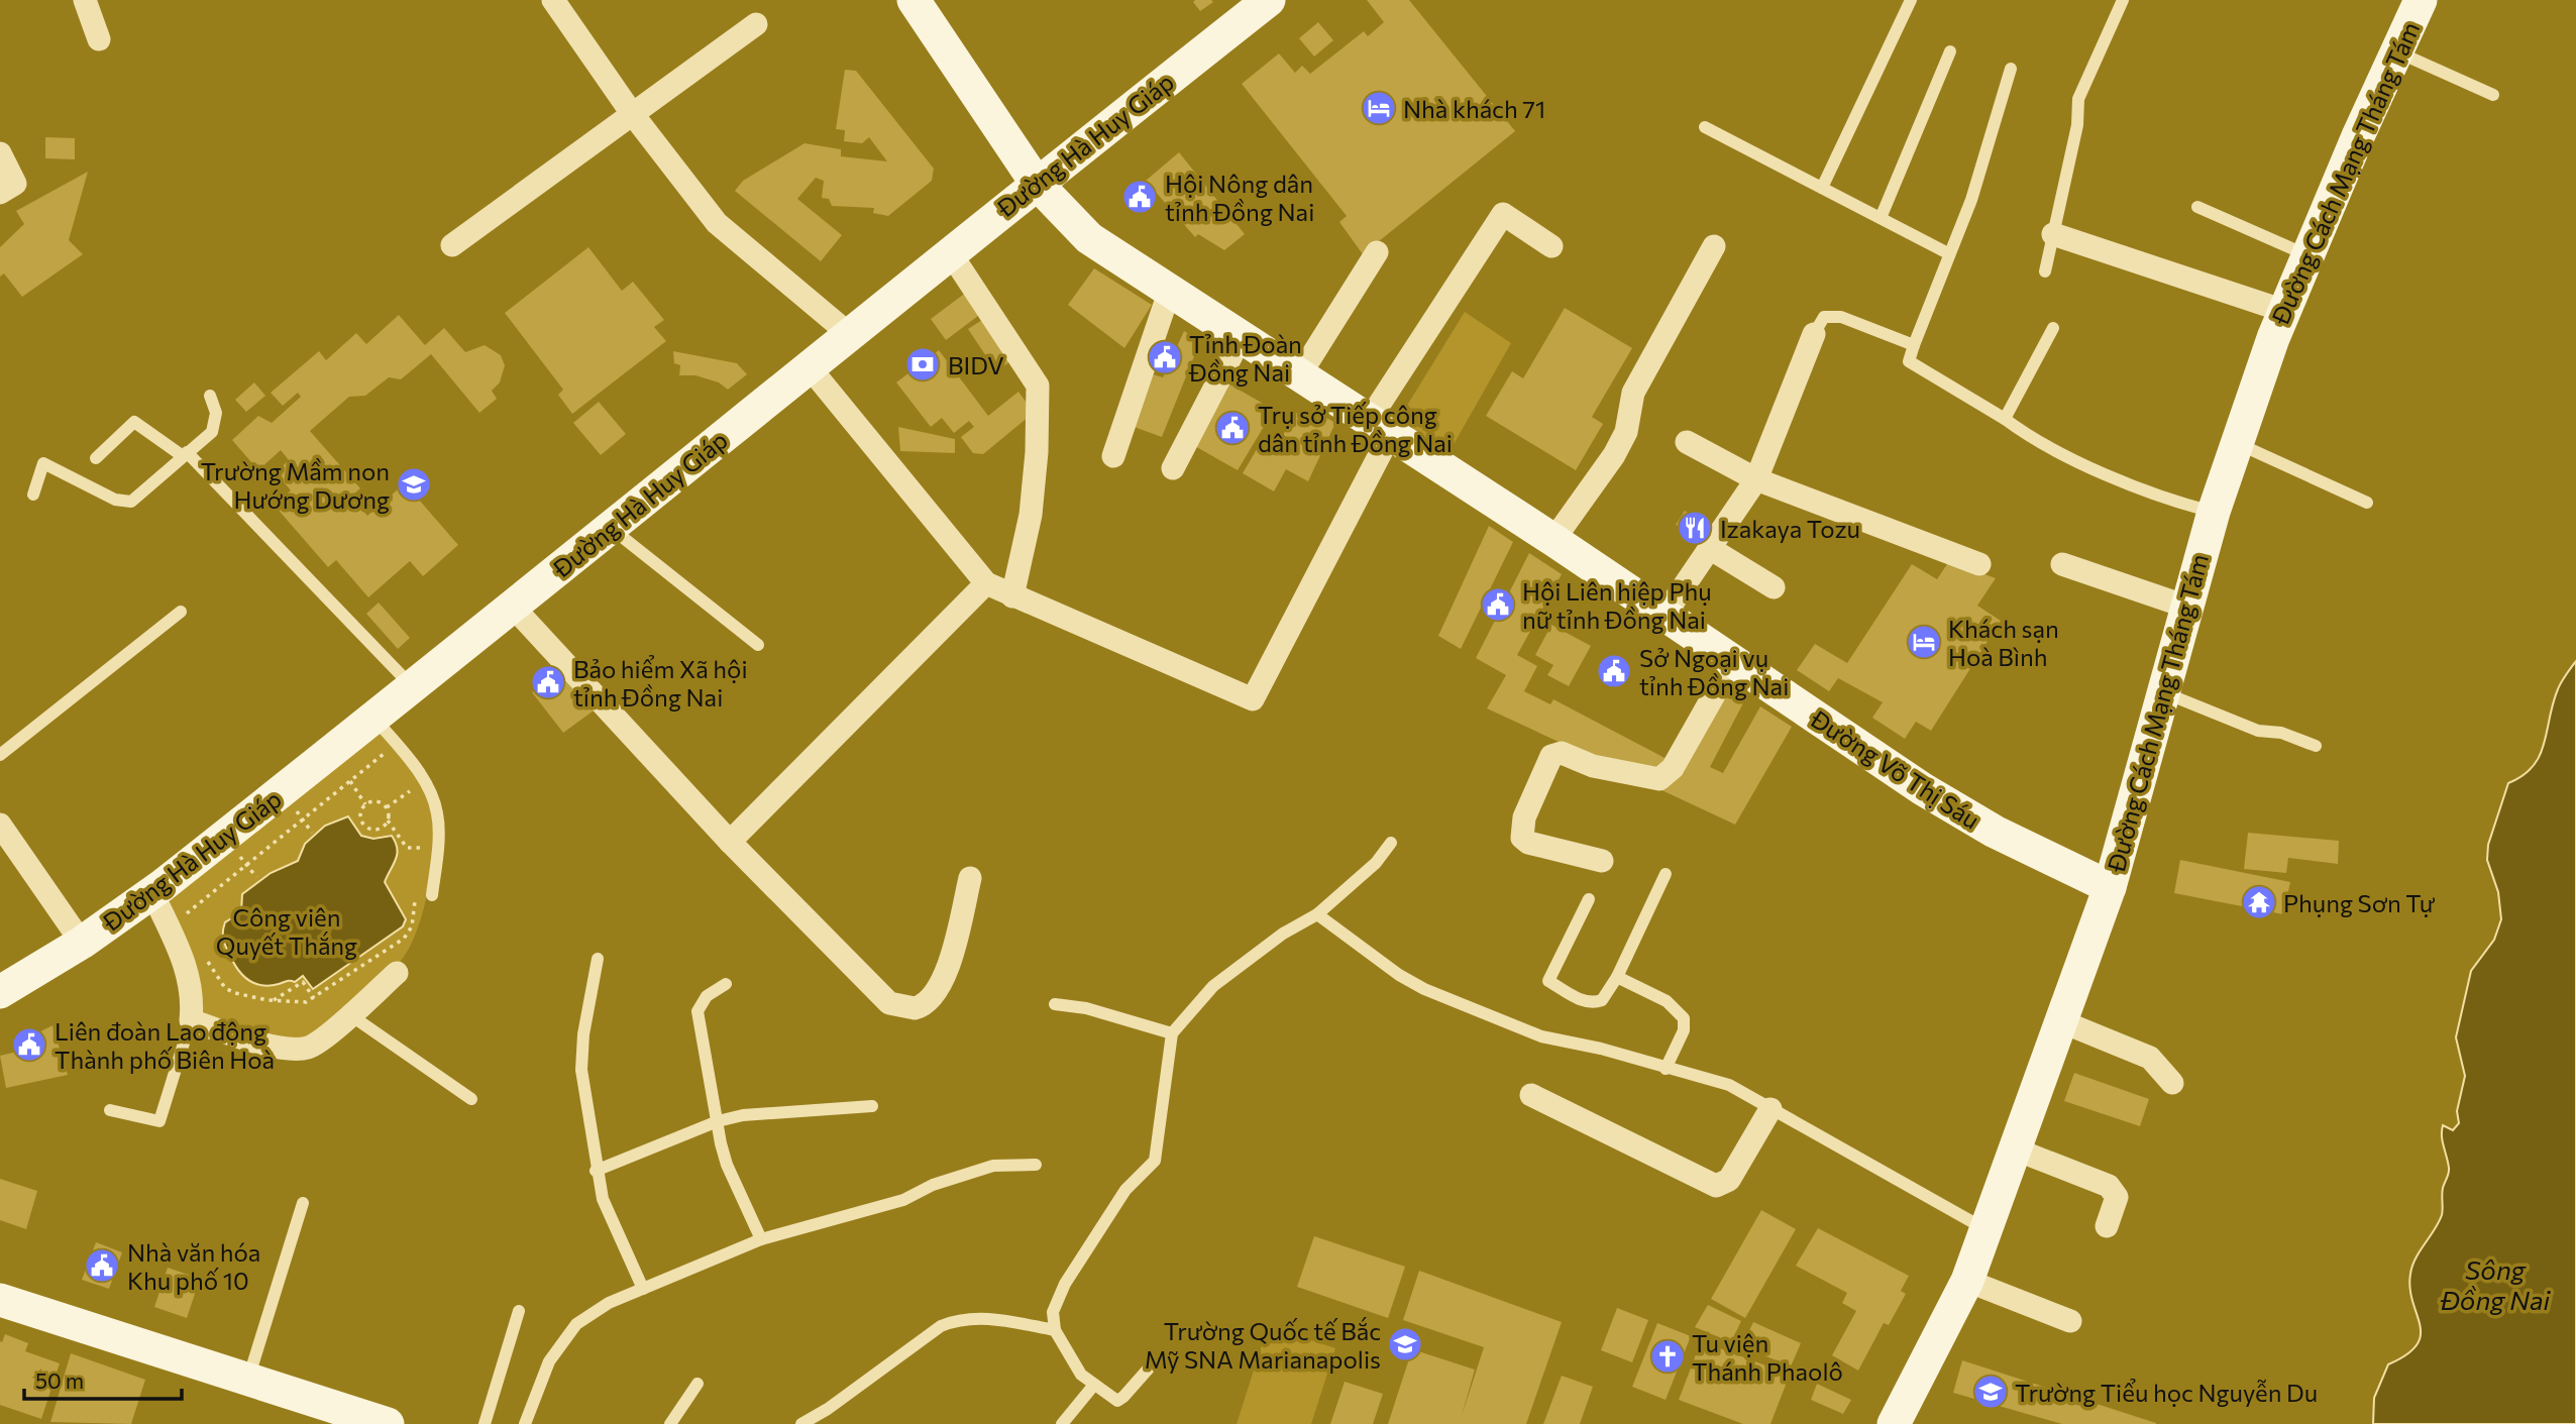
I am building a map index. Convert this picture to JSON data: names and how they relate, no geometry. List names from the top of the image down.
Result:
{
  "streets": {
    "main road": ["Đường Hà Huy Giáp", "Đường Cách Mạng Tháng Tám", "Đường Võ Thị Sáu"]
  },
  "crossings": [
    ["Đường Hà Huy Giáp", "Đường Võ Thị Sáu"],
    ["Đường Cách Mạng Tháng Tám", "Đường Võ Thị Sáu"]
  ],
  "water": ["Sông Đồng Nai"],
  "parks": ["Công viên Quyết Thắng"],
  "places": {
    "hotel": ["Nhà khách 71", "Khách sạn Hoà Bình"],
    "public building": [
      "Hội Nông dân tỉnh Đồng Nai",
      "Tỉnh Đoàn Đồng Nai",
      "Trụ sở Tiếp công dân tỉnh Đồng Nai",
      "Hội Liên hiệp Phụ nữ tỉnh Đồng Nai",
      "Sở Ngoại vụ tỉnh Đồng Nai",
      "Bảo hiểm Xã hội tỉnh Đồng Nai",
      "Liên đoàn Lao động Thành phố Biên Hoà",
      "Nhà văn hóa Khu phố 10"
    ],
    "bank": ["BIDV"],
    "school or university": ["Trường Mầm non Hướng Dương", "Trường Quốc tế Bắc Mỹ SNA Marianapolis", "Trường Tiểu học Nguyễn Du"],
    "restaurant": ["Izakaya Tozu"],
    "temple": ["Phụng Sơn Tự"],
    "church": ["Tu viện Thánh Phaolô"]
  },
  "scale_bar": "50 m"
}
